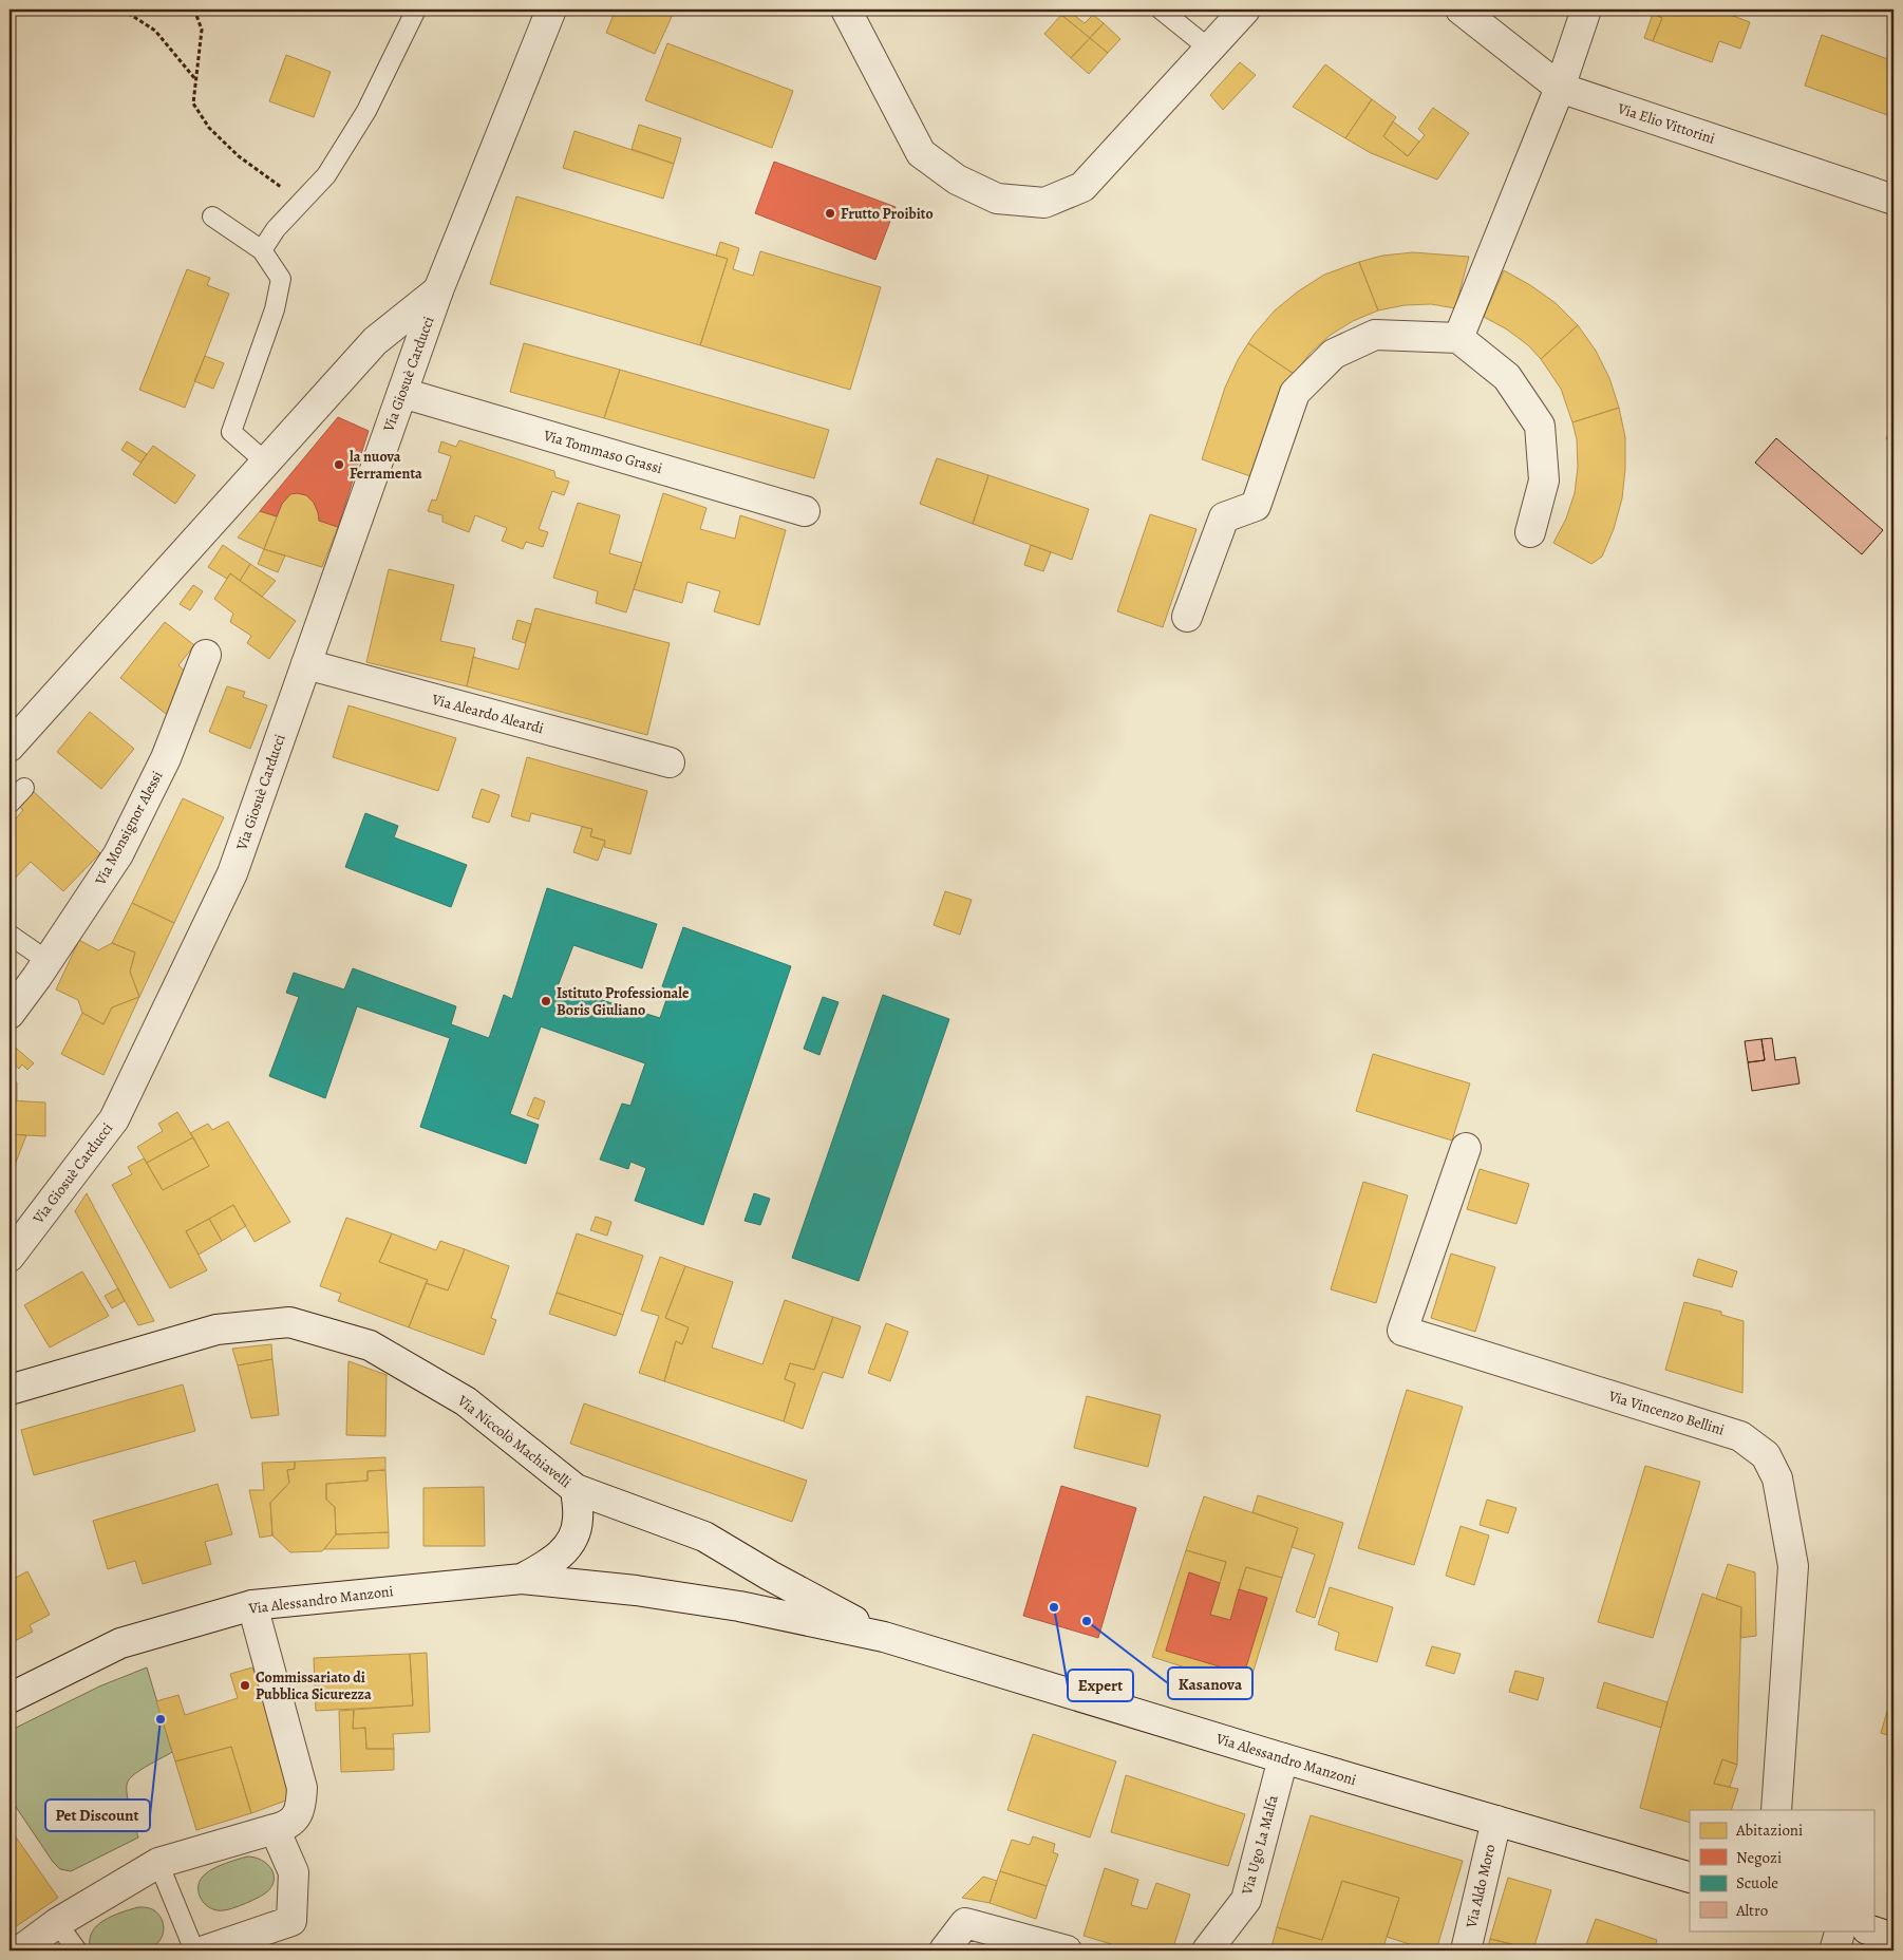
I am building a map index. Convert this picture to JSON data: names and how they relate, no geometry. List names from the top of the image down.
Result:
{
  "streets": {
    "street": [
      "Via Elio Vittorini",
      "Via Giosuè Carducci",
      "Via Tommaso Grassi",
      "Via Aleardo Aleardi",
      "Via Monsignor Alessi",
      "Via Vincenzo Bellini",
      "Via Niccolò Machiavelli",
      "Via Alessandro Manzoni",
      "Via Ugo La Malfa",
      "Via Aldo Moro"
    ]
  },
  "crossings": [
    ["Via Giosuè Carducci", "Via Tommaso Grassi"],
    ["Via Giosuè Carducci", "Via Aleardo Aleardi"],
    ["Via Niccolò Machiavelli", "Via Alessandro Manzoni"],
    ["Via Alessandro Manzoni", "Via Ugo La Malfa"],
    ["Via Alessandro Manzoni", "Via Aldo Moro"]
  ],
  "places": [
    "Frutto Proibito",
    "la nuova Ferramenta",
    "Istituto Professionale Boris Giuliano",
    "Expert",
    "Kasanova",
    "Commissariato di Pubblica Sicurezza",
    "Pet Discount"
  ],
  "legend": [
    "Abitazioni",
    "Negozi",
    "Scuole",
    "Altro"
  ]
}
